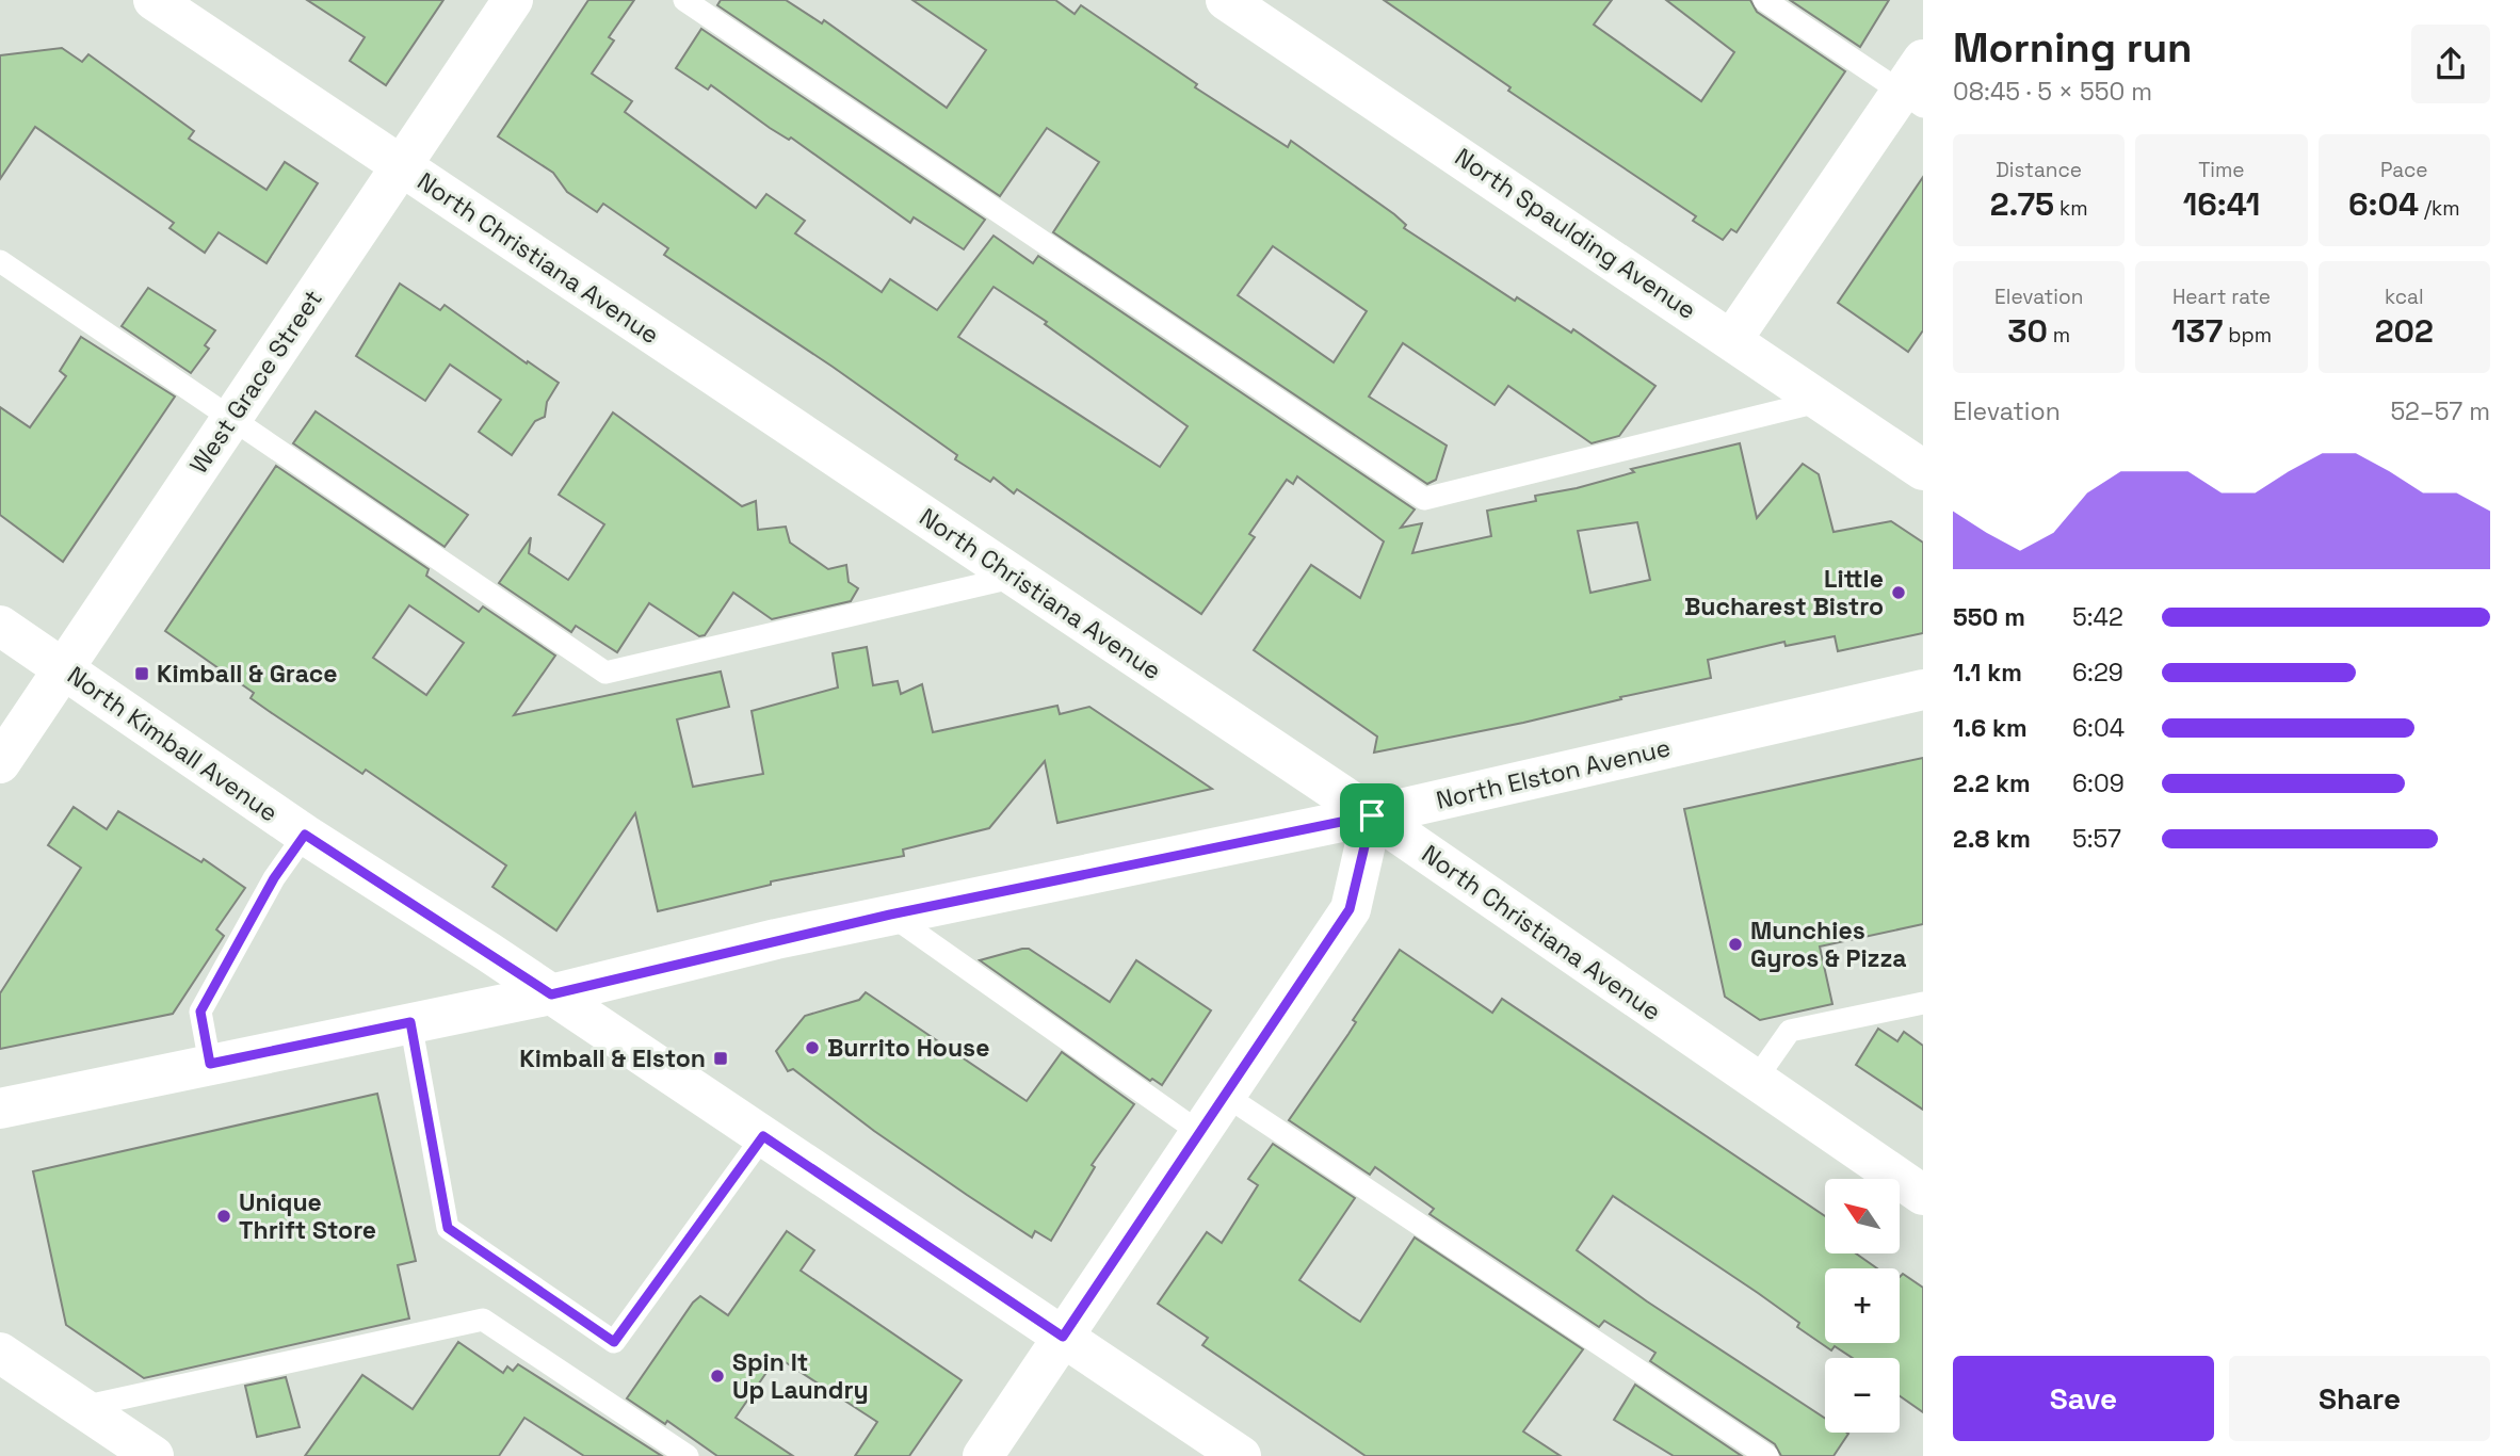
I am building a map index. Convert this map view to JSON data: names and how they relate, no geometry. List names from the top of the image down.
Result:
{
  "streets": {
    "street": [
      "North Spaulding Avenue",
      "North Christiana Avenue",
      "West Grace Street",
      "North Kimball Avenue",
      "North Elston Avenue"
    ]
  },
  "crossings": [
    ["North Christiana Avenue", "West Grace Street"],
    ["North Christiana Avenue", "North Elston Avenue"],
    ["West Grace Street", "North Kimball Avenue"],
    ["North Kimball Avenue", "North Elston Avenue"]
  ],
  "places": {
    "other": [
      "Little Bucharest Bistro",
      "Munchies Gyros & Pizza",
      "Burrito House",
      "Unique Thrift Store",
      "Spin It Up Laundry"
    ],
    "transit": ["Kimball & Grace", "Kimball & Elston"]
  },
  "north": "top left",
  "page": {
    "heading": ["Morning run", "08:45 · 5 × 550 m"],
    "stats": [
      ["Distance", "2.75 km"],
      ["Time", "16:41"],
      ["Pace", "6:04 /km"],
      ["Elevation", "30 m"],
      ["Heart rate", "137 bpm"],
      ["kcal", "202"]
    ],
    "chart": ["Elevation", "52–57 m"],
    "list": [
      {
        "name": "550 m",
        "note": "5:42"
      },
      {
        "name": "1.1 km",
        "note": "6:29"
      },
      {
        "name": "1.6 km",
        "note": "6:04"
      },
      {
        "name": "2.2 km",
        "note": "6:09"
      },
      {
        "name": "2.8 km",
        "note": "5:57"
      }
    ],
    "map_buttons": ["+", "−"],
    "buttons": ["Save", "Share"]
  }
}
